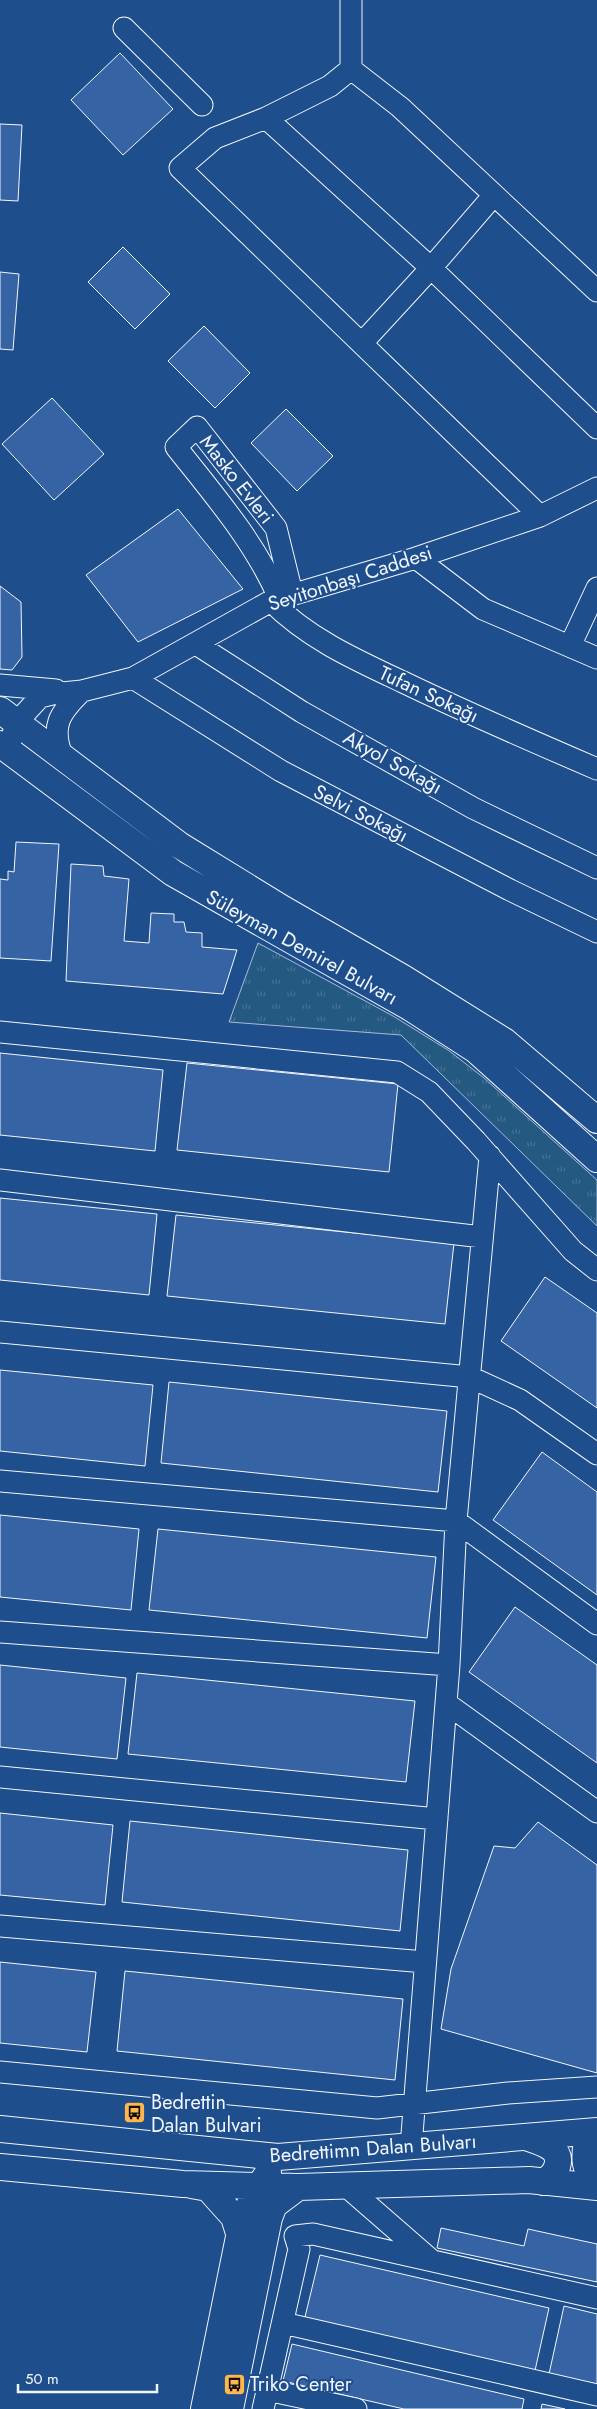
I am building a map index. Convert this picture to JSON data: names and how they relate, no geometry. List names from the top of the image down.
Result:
{
  "streets": {
    "main road": ["Süleyman Demirel Bulvarı", "Bedrettimn Dalan Bulvarı"],
    "street": [
      "Masko Evleri",
      "Seyitonbaşı Caddesi",
      "Tufan Sokağı",
      "Akyol Sokağı",
      "Selvi Sokağı"
    ]
  },
  "crossings": [
    ["Masko Evleri", "Seyitonbaşı Caddesi"],
    ["Masko Evleri", "Tufan Sokağı"],
    ["Seyitonbaşı Caddesi", "Tufan Sokağı"],
    ["Seyitonbaşı Caddesi", "Akyol Sokağı"],
    ["Seyitonbaşı Caddesi", "Selvi Sokağı"],
    ["Seyitonbaşı Caddesi", "Süleyman Demirel Bulvarı"]
  ],
  "places": {
    "bus stop": ["Bedrettin Dalan Bulvari", "Triko Center"]
  },
  "scale_bar": "50 m"
}
